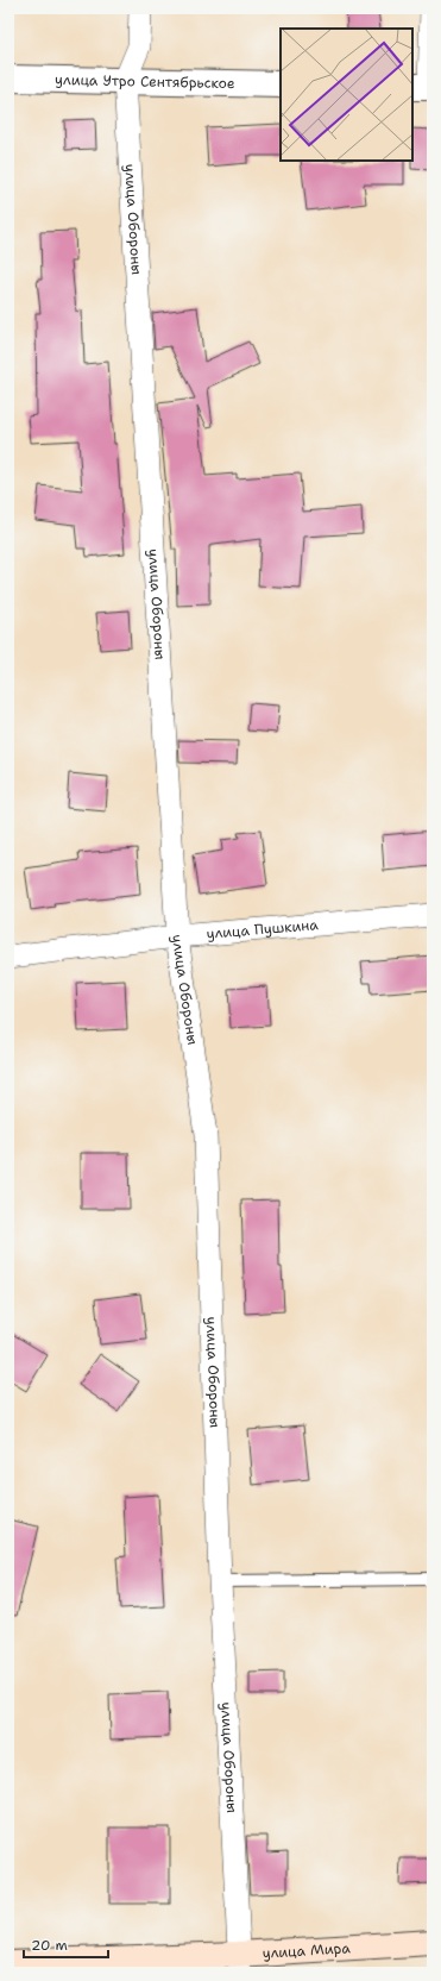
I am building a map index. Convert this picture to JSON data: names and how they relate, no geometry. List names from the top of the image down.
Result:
{
  "streets": {
    "main road": ["улица Мира"],
    "street": ["улица Утро Сентябрьское", "улица Обороны", "улица Пушкина"]
  },
  "crossings": [
    ["улица Утро Сентябрьское", "улица Обороны"],
    ["улица Обороны", "улица Пушкина"],
    ["улица Обороны", "улица Мира"]
  ],
  "scale_bar": "20 m"
}
